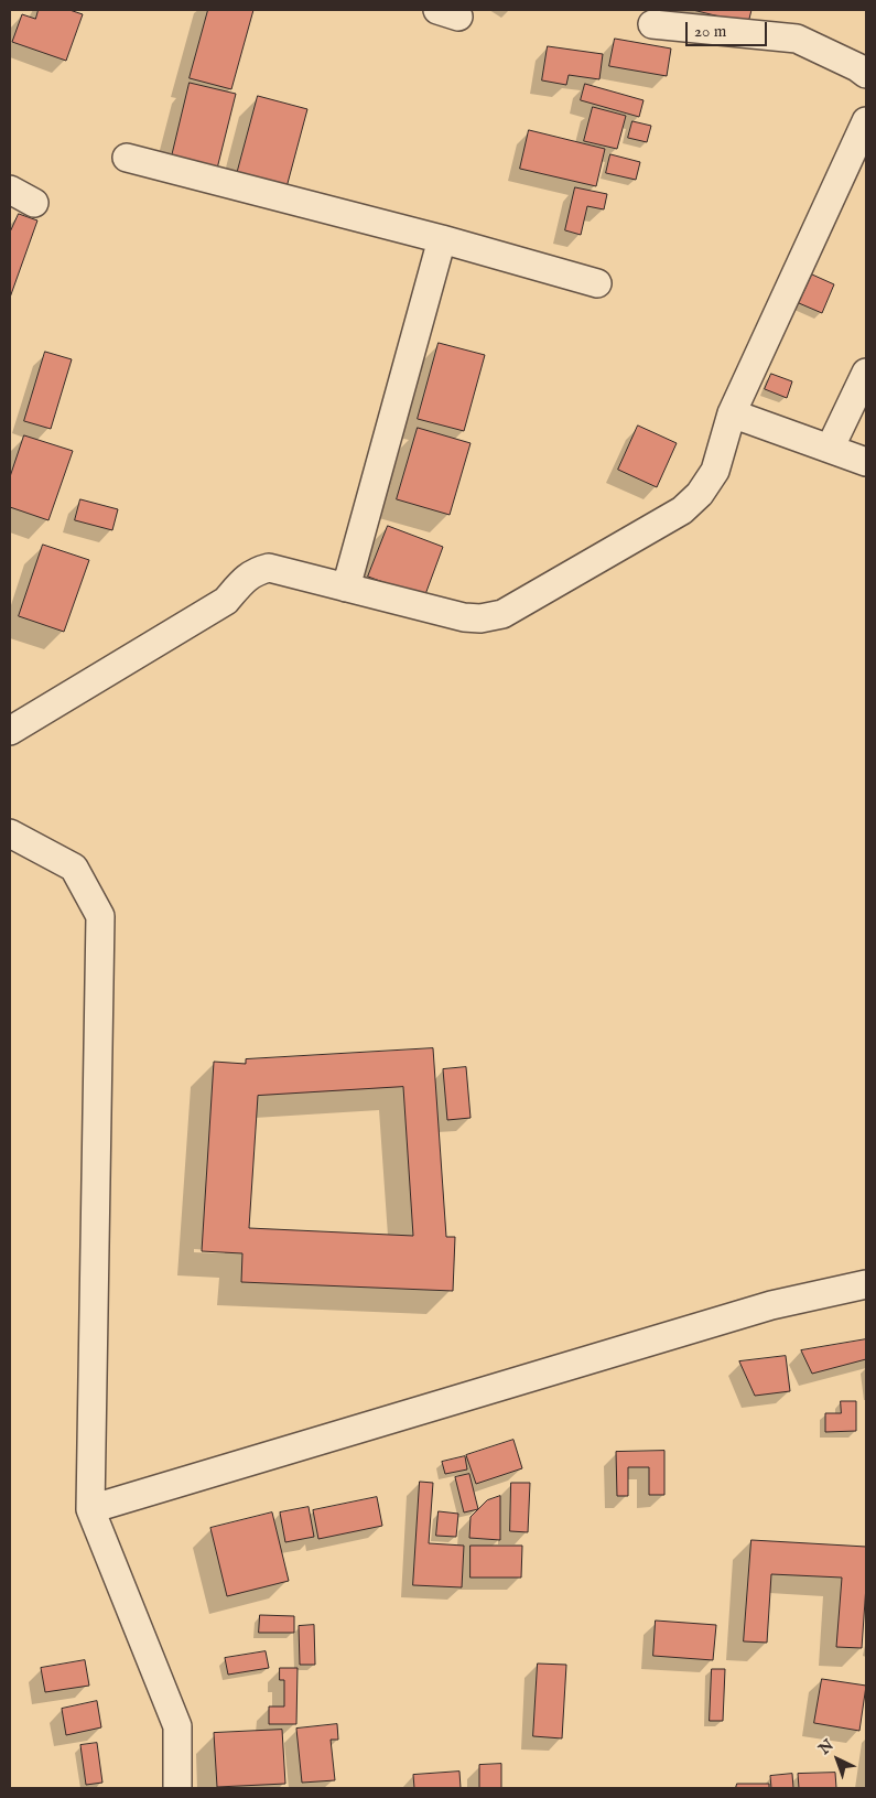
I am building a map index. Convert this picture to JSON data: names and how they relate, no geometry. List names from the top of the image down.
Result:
{
  "scale_bar": "20 m",
  "north": "top left"
}
